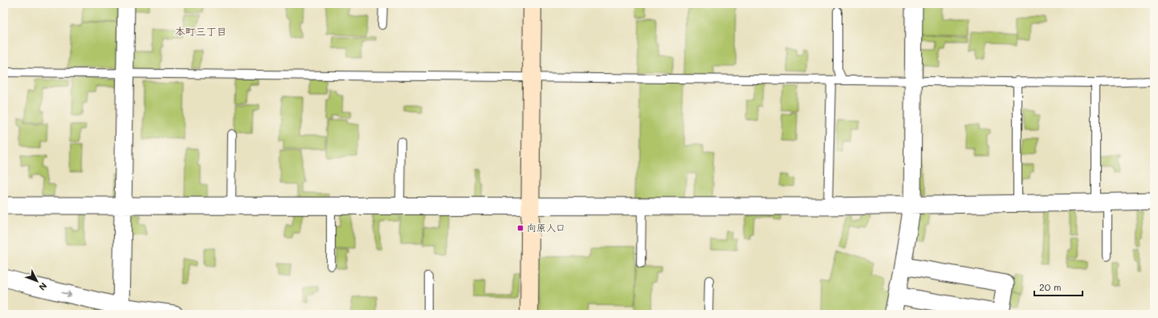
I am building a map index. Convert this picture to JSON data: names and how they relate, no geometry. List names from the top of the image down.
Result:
{
  "districts": ["本町三丁目"],
  "places": {
    "transit": ["向原入口"]
  },
  "scale_bar": "20 m",
  "north": "bottom right"
}
